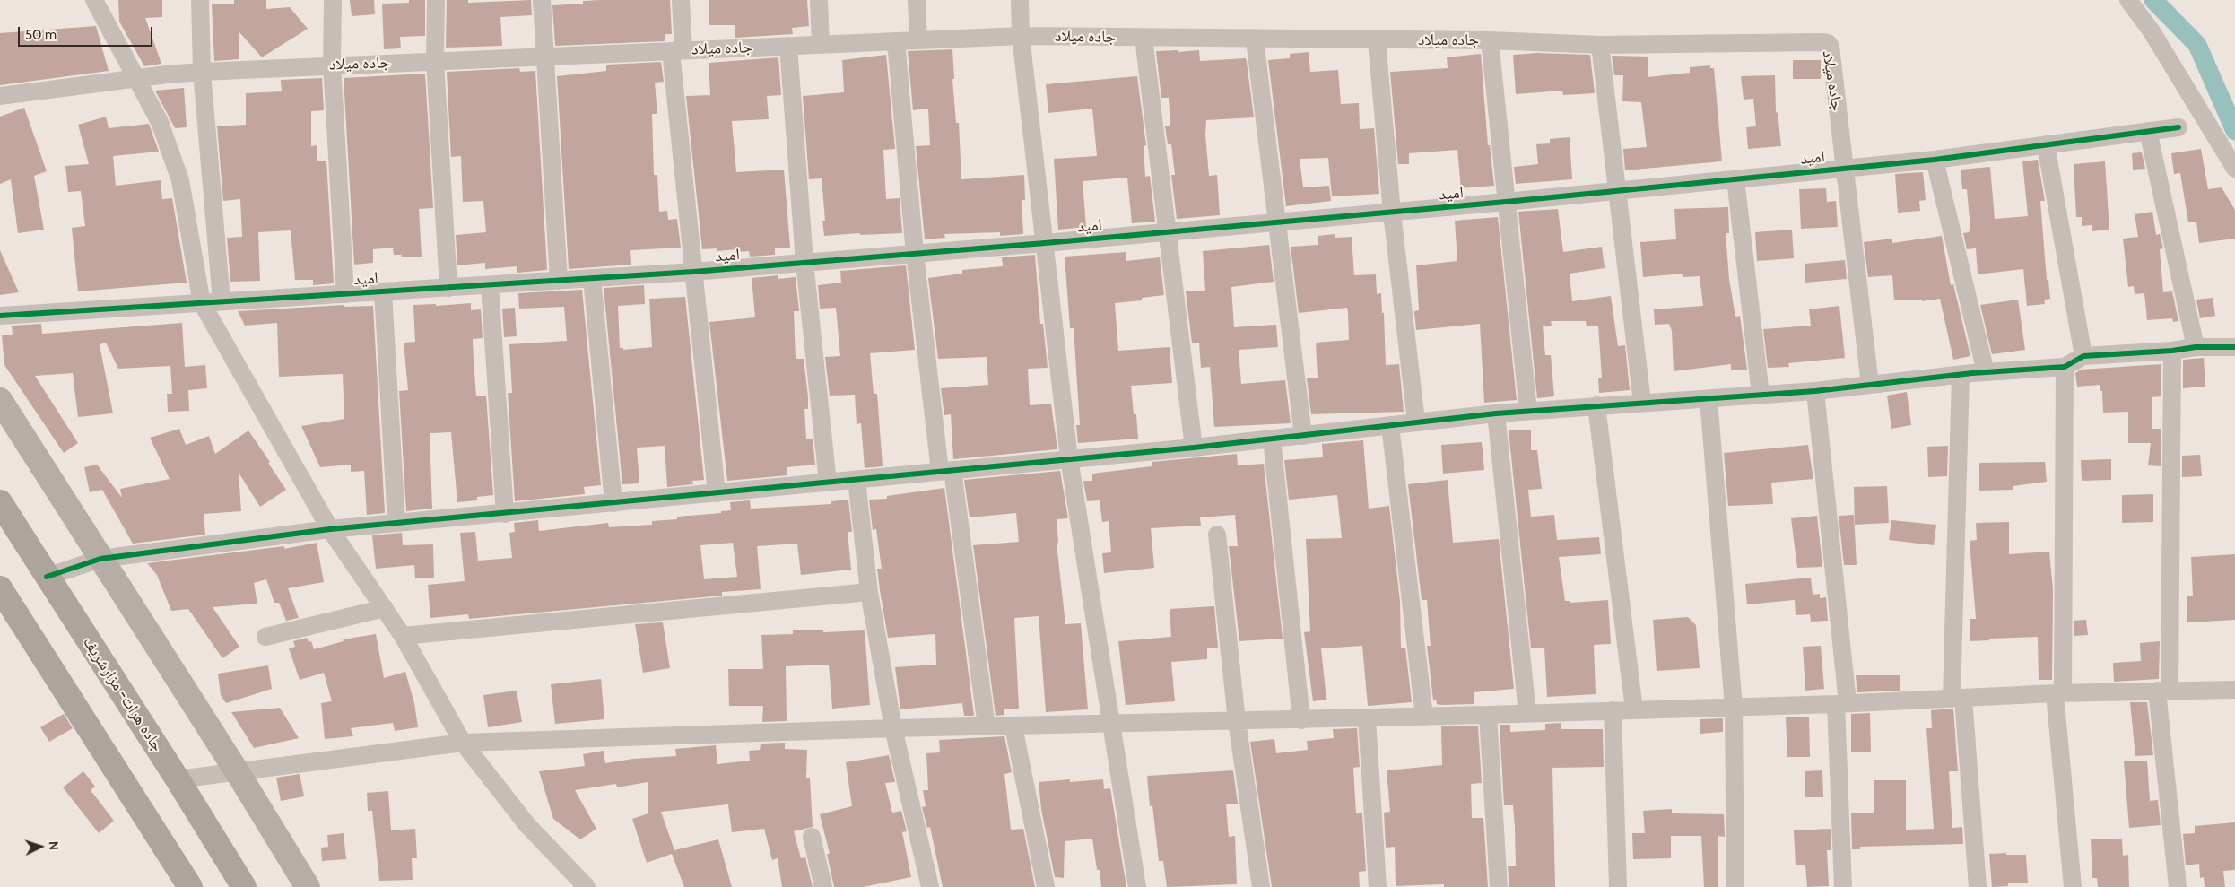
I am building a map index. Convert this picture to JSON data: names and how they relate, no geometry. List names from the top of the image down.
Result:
{
  "streets": {
    "highway": ["جاده هرات- مزارشریف"],
    "street": ["جاده میلاد", "امید"]
  },
  "crossings": [
    ["جاده میلاد", "امید"]
  ],
  "scale_bar": "50 m",
  "north": "right"
}
